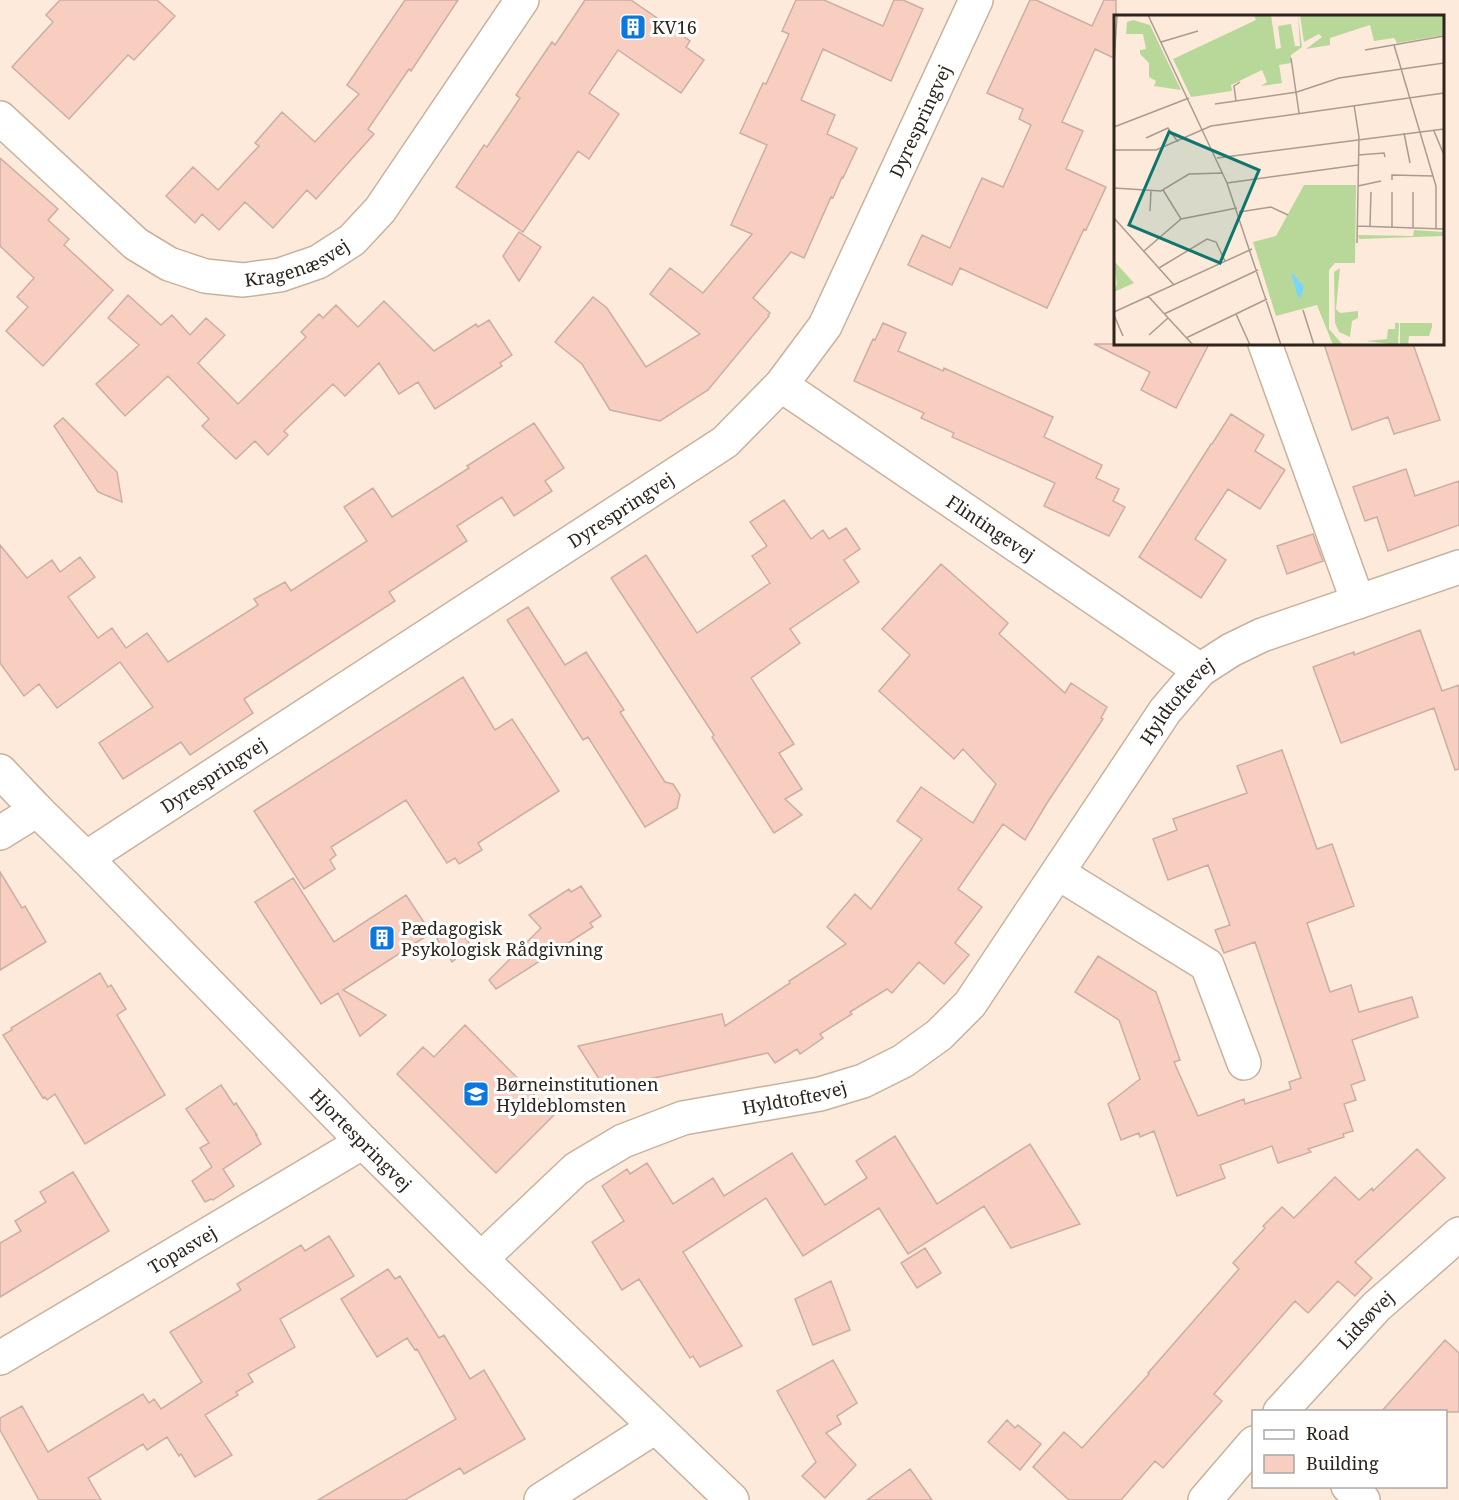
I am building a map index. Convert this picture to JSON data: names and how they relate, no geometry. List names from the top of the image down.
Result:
{
  "streets": {
    "street": [
      "Dyrespringvej",
      "Kragenæsvej",
      "Flintingevej",
      "Hyldtoftevej",
      "Hjortespringvej",
      "Topasvej",
      "Lidsøvej"
    ]
  },
  "crossings": [
    ["Dyrespringvej", "Flintingevej"],
    ["Dyrespringvej", "Hjortespringvej"],
    ["Flintingevej", "Hyldtoftevej"],
    ["Hyldtoftevej", "Hjortespringvej"],
    ["Hjortespringvej", "Topasvej"]
  ],
  "places": {
    "building": ["KV16", "Pædagogisk Psykologisk Rådgivning"],
    "school or university": ["Børneinstitutionen Hyldeblomsten"]
  },
  "legend": ["Road", "Building"]
}
